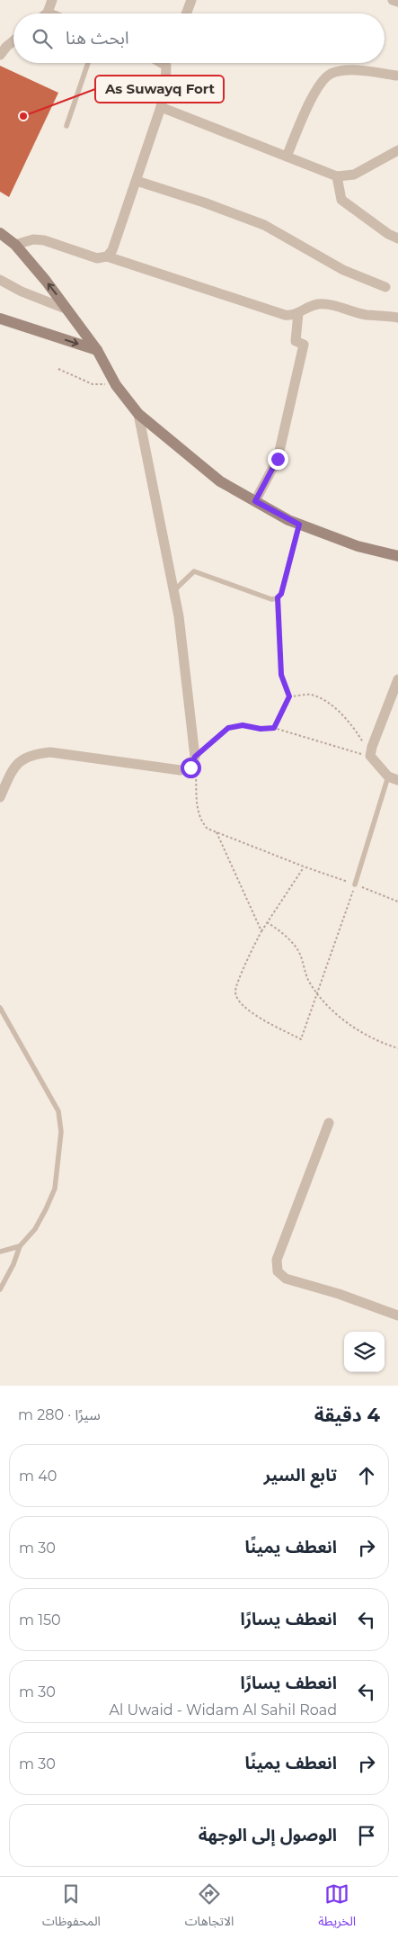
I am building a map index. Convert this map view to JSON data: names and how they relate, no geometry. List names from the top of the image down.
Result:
{
  "places": ["As Suwayq Fort"],
  "page": {
    "search": "ابحث هنا",
    "heading": ["4 دقيقة", "سيرًا · 280 m"],
    "list": [
      ["تابع السير", "40 m"],
      ["انعطف يمينًا", "30 m"],
      ["انعطف يسارًا", "150 m"],
      ["انعطف يسارًا", "Al Uwaid - Widam Al Sahil Road", "30 m"],
      ["انعطف يمينًا", "30 m"],
      "الوصول إلى الوجهة"
    ],
    "nav": ["الخريطة", "الاتجاهات", "المحفوظات"]
  }
}
